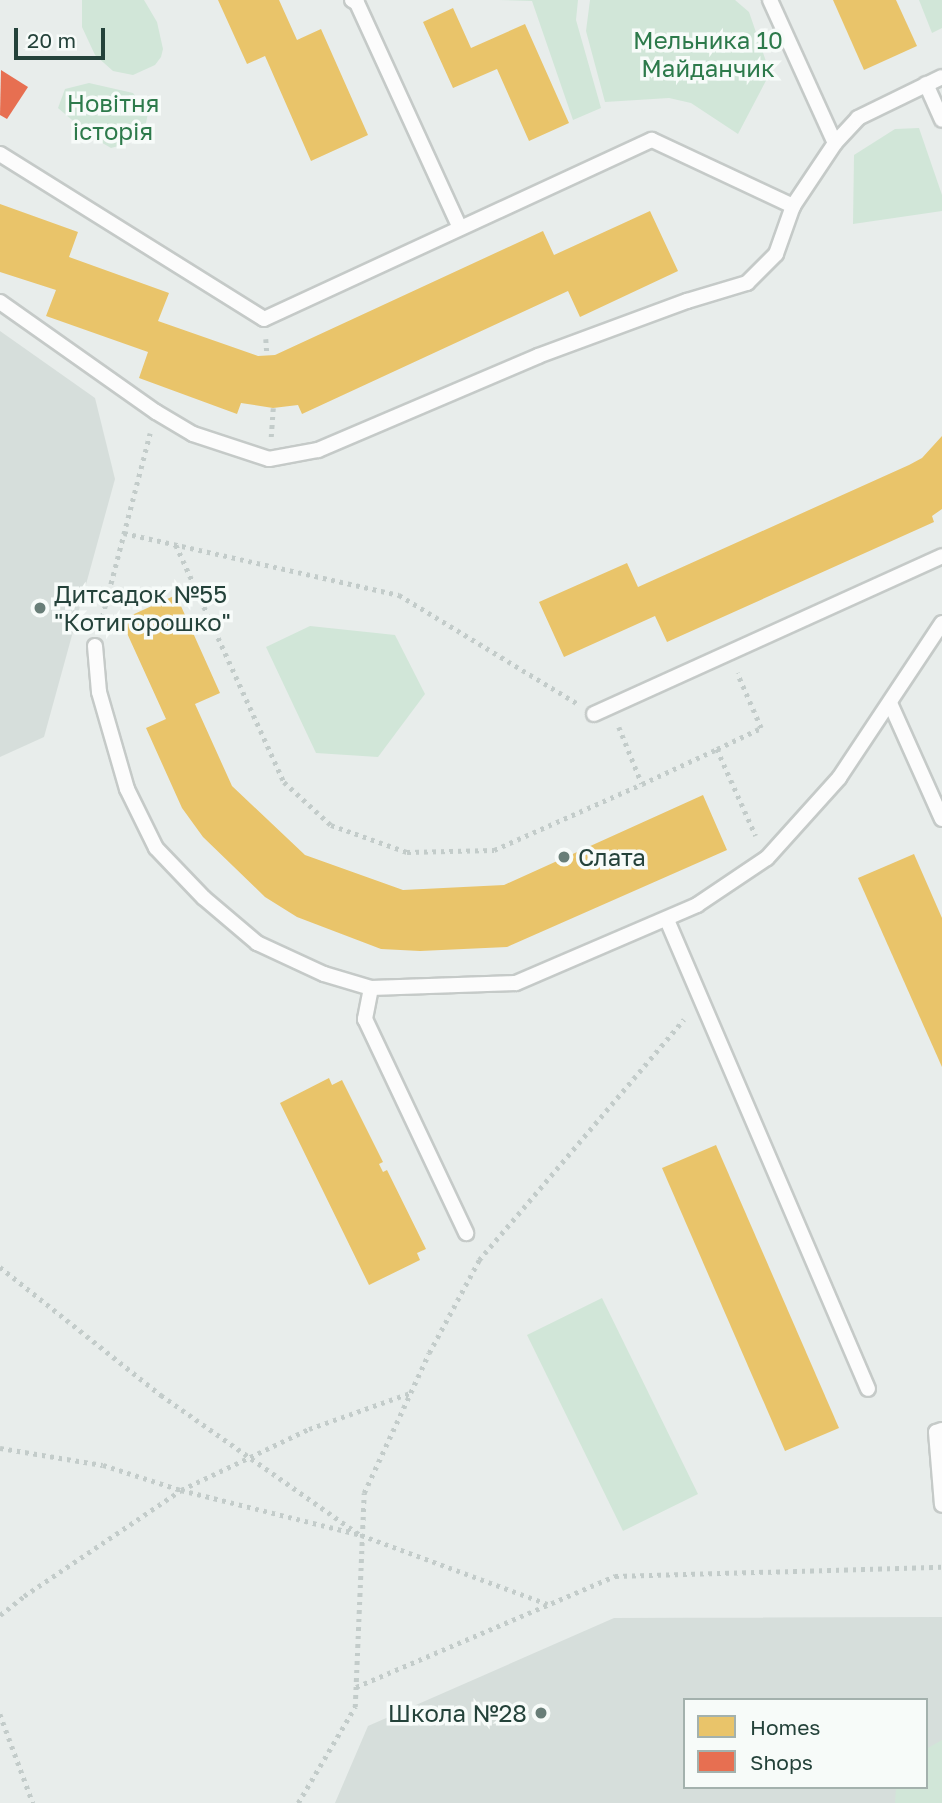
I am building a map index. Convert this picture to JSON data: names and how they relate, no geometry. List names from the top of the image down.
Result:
{
  "parks": ["Мельника 10 Майданчик", "Новітня історія"],
  "places": ["Дитсадок №55 \"Котигорошко\"", "Слата", "Школа №28"],
  "legend": ["Homes", "Shops"],
  "scale_bar": "20 m"
}
